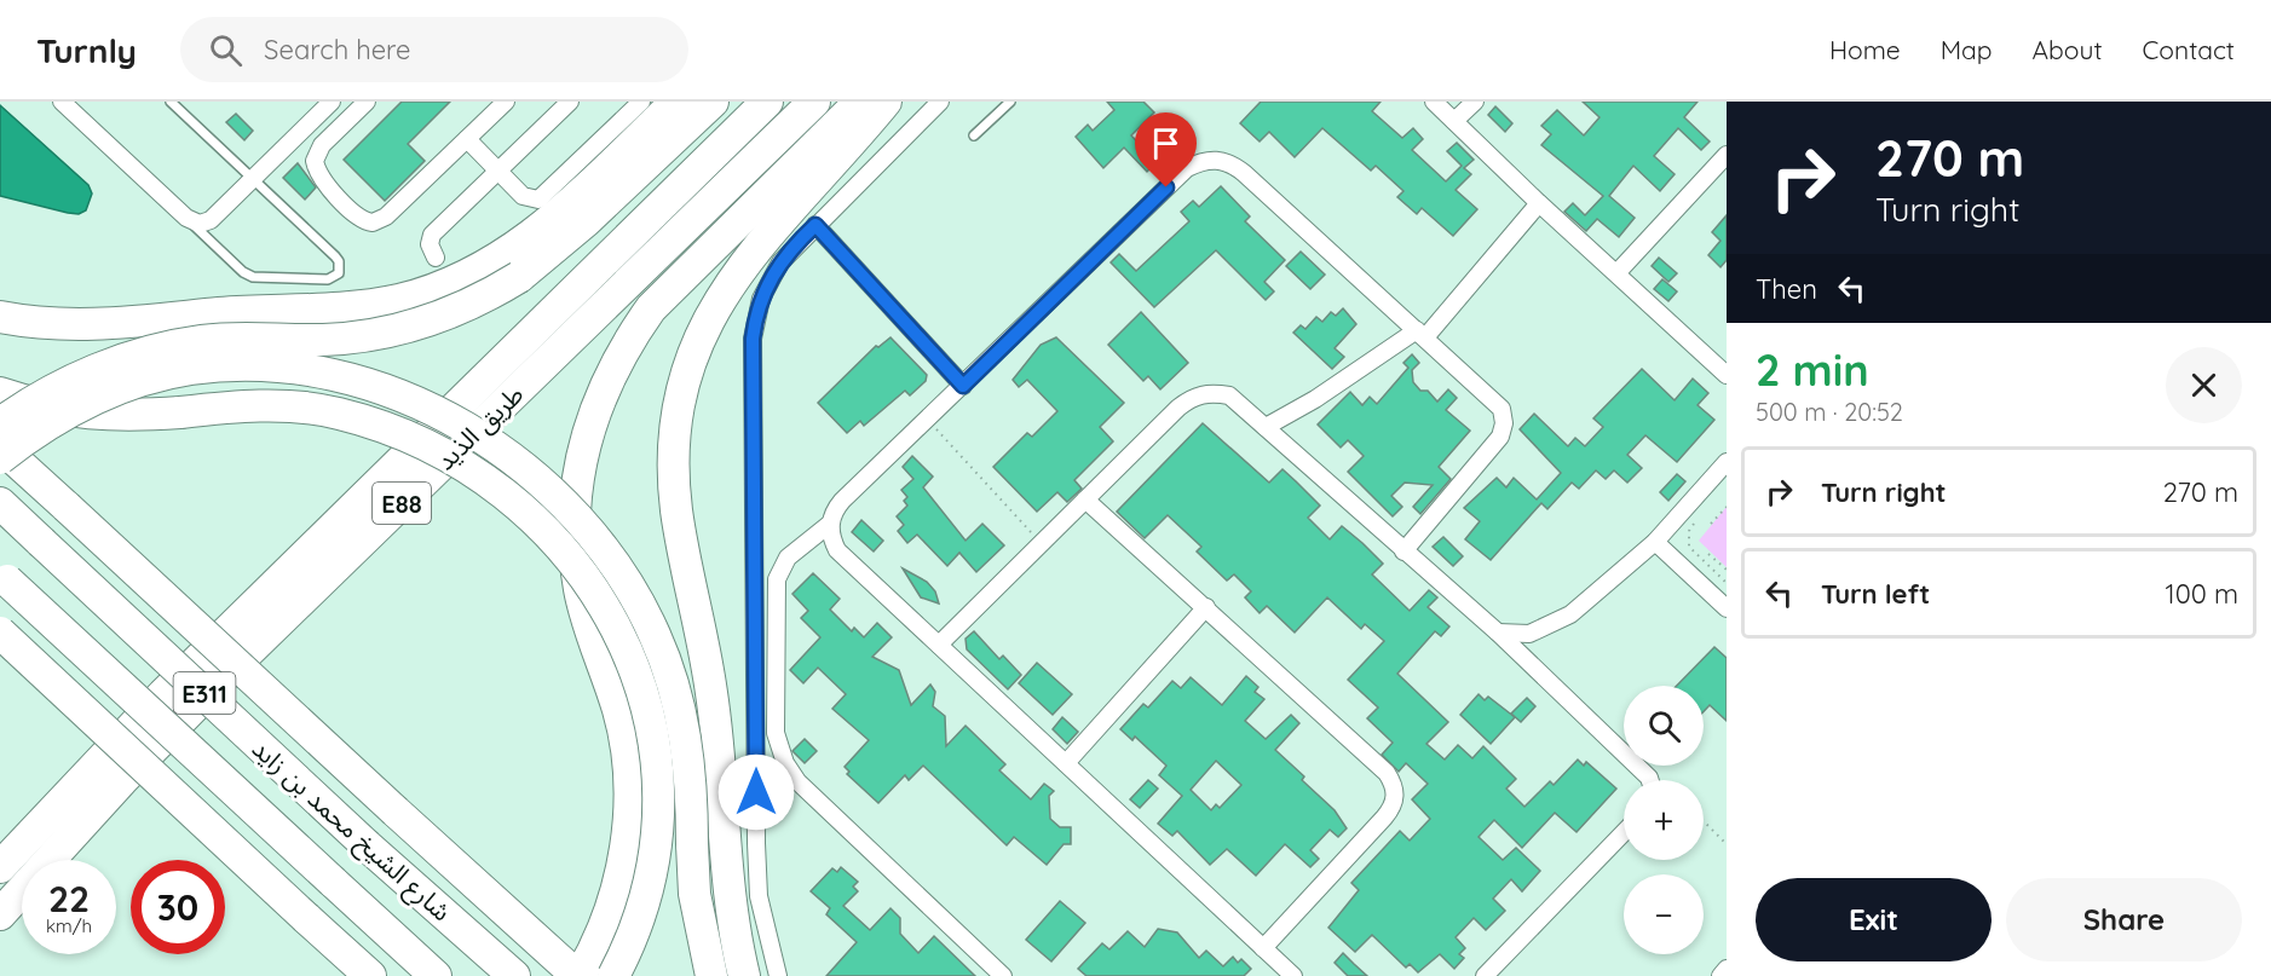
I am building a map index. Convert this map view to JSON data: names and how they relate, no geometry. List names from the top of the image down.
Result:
{
  "streets": {
    "highway": [
      "طريق الذيد",
      "E88",
      "E311",
      "شارع الشيخ محمد بن زايد"
    ]
  },
  "page": {
    "header": "Turnly",
    "search": "Search here",
    "nav": [
      "Home",
      "Map",
      "About",
      "Contact"
    ],
    "turn": ["270 m", "Turn right"],
    "then": "Then",
    "heading": ["2 min", "500 m · 20:52"],
    "list": [
      {
        "name": "Turn right",
        "value": "270 m"
      },
      {
        "name": "Turn left",
        "value": "100 m"
      }
    ],
    "map_buttons": ["+", "−"],
    "speed": "22 km/h",
    "limit": "30",
    "buttons": ["Exit", "Share"]
  }
}
